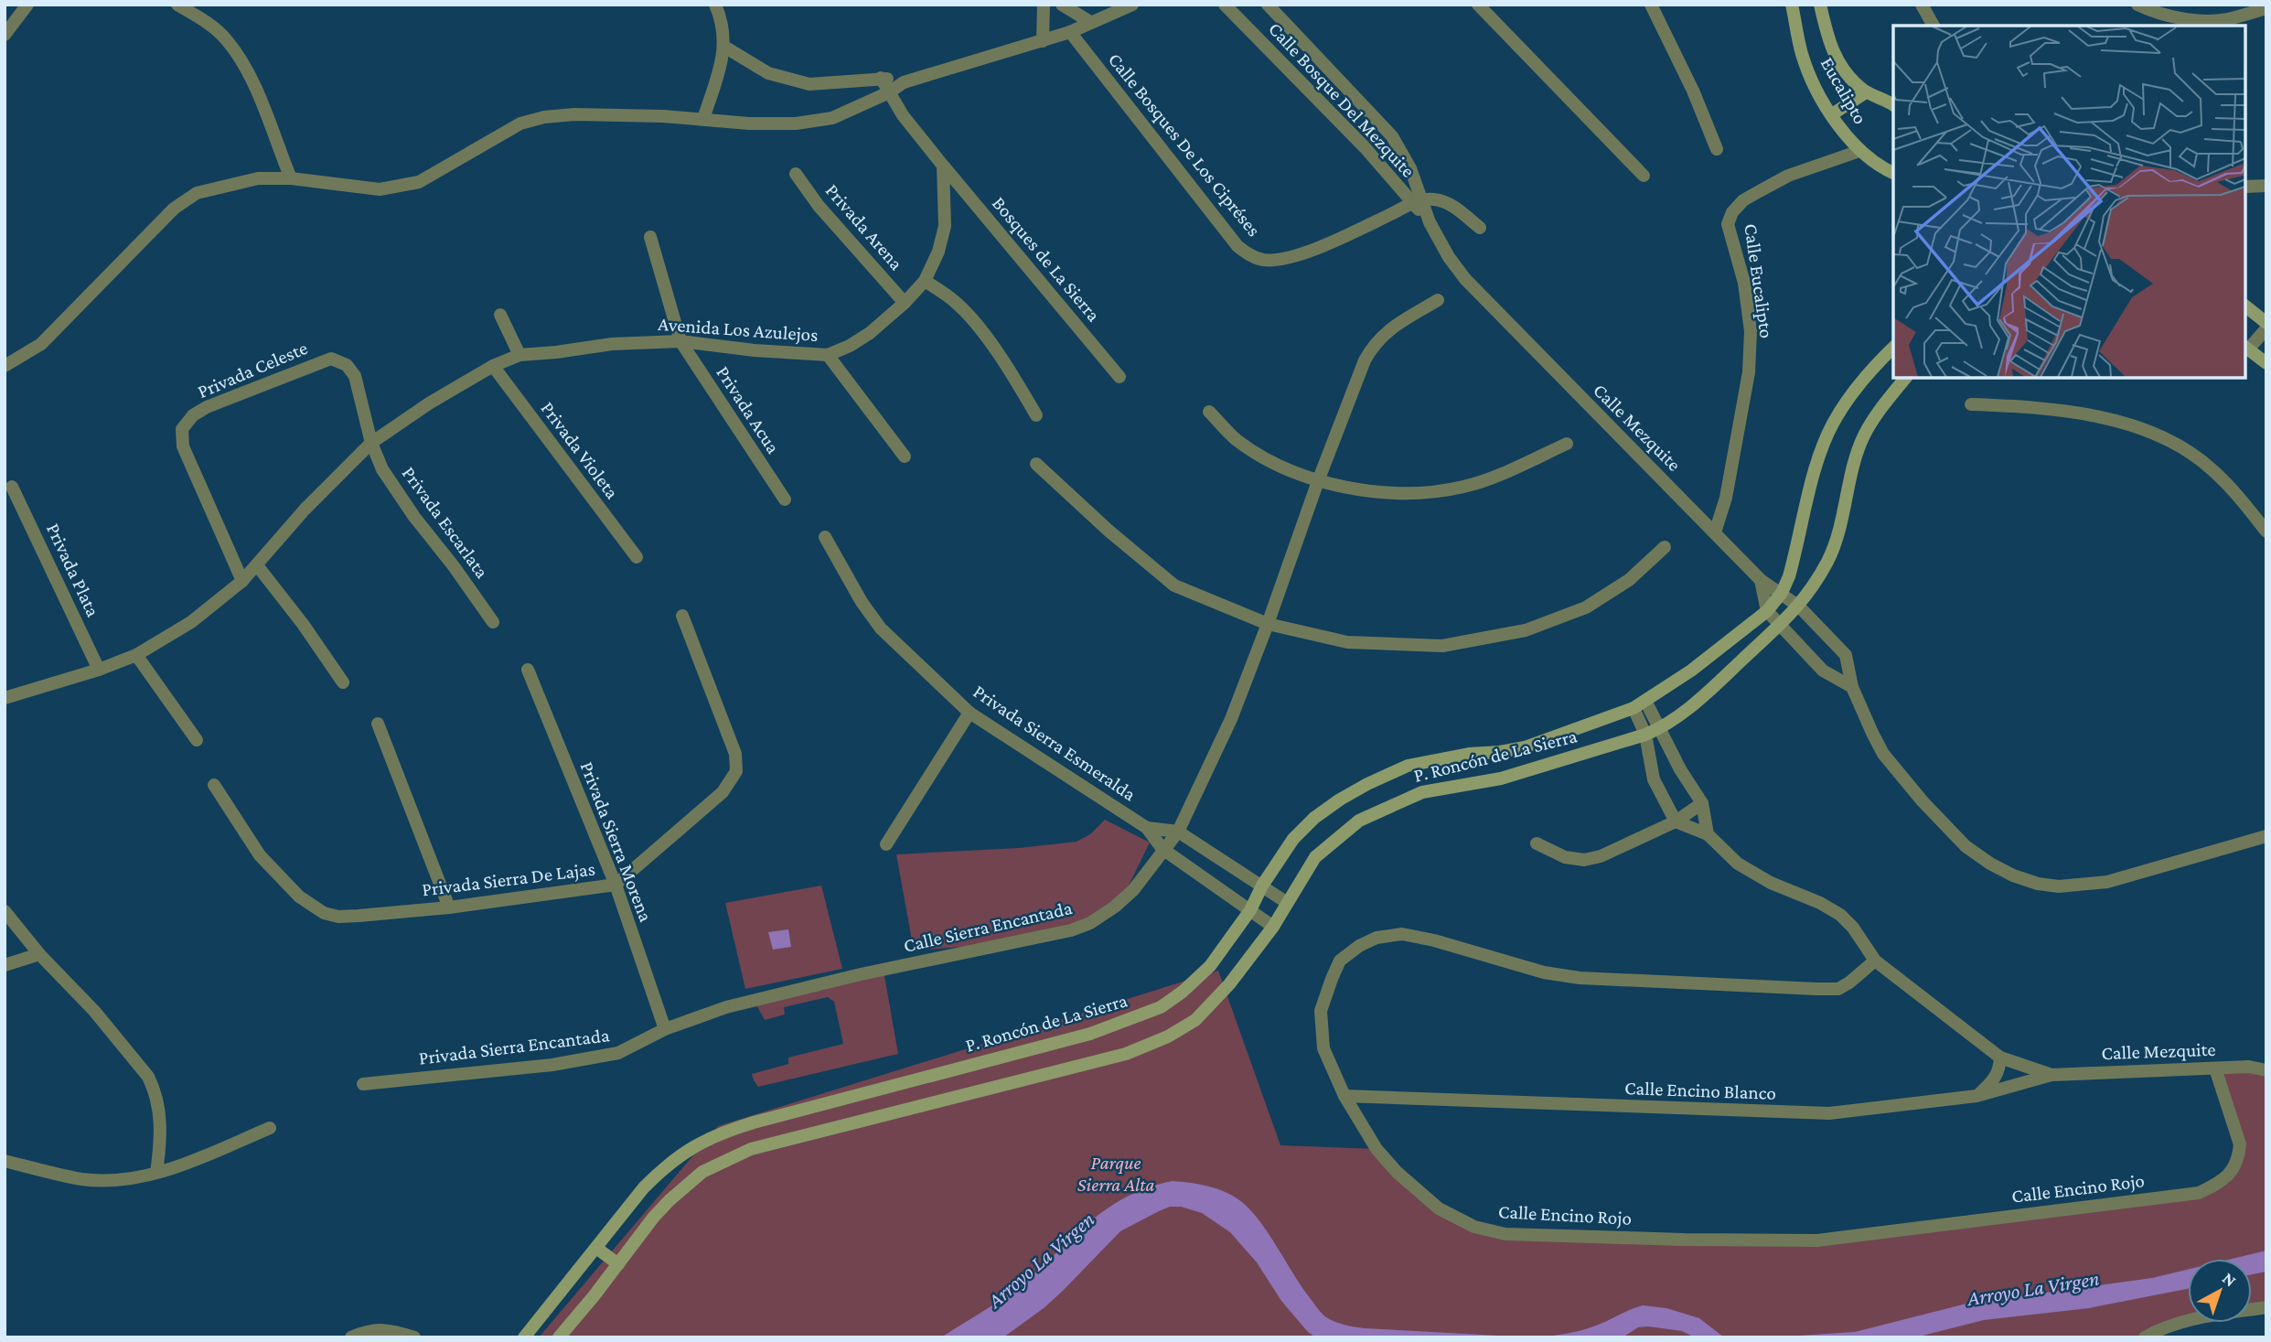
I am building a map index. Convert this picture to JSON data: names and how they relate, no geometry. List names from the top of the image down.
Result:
{
  "streets": {
    "street": [
      "Eucalipto",
      "Calle Bosque Del Mezquite",
      "Calle Bosques De Los Cipréses",
      "Privada Arena",
      "Bosques de La Sierra",
      "Calle Eucalipto",
      "Avenida Los Azulejos",
      "Privada Celeste",
      "Privada Acua",
      "Calle Mezquite",
      "Privada Violeta",
      "Privada Escarlata",
      "Privada Plata",
      "Privada Sierra Esmeralda",
      "P. Roncón de La Sierra",
      "Privada Sierra Morena",
      "Privada Sierra De Lajas",
      "Calle Sierra Encantada",
      "Privada Sierra Encantada",
      "Calle Encino Blanco",
      "Calle Encino Rojo"
    ]
  },
  "crossings": [
    ["Eucalipto", "Calle Eucalipto"],
    ["Calle Bosque Del Mezquite", "Calle Bosques De Los Cipréses"],
    ["Calle Bosque Del Mezquite", "Calle Mezquite"],
    ["Privada Arena", "Avenida Los Azulejos"],
    ["Bosques de La Sierra", "Avenida Los Azulejos"],
    ["Calle Eucalipto", "Calle Mezquite"],
    ["Avenida Los Azulejos", "Privada Celeste"],
    ["Avenida Los Azulejos", "Privada Acua"],
    ["Avenida Los Azulejos", "Privada Violeta"],
    ["Avenida Los Azulejos", "Privada Escarlata"],
    ["Avenida Los Azulejos", "Privada Plata"],
    ["Privada Celeste", "Privada Escarlata"],
    ["Calle Mezquite", "P. Roncón de La Sierra"],
    ["Calle Mezquite", "Calle Encino Blanco"],
    ["Calle Mezquite", "Calle Encino Rojo"],
    ["Privada Sierra Esmeralda", "Calle Sierra Encantada"],
    ["Privada Sierra Morena", "Privada Sierra De Lajas"],
    ["Privada Sierra Morena", "Calle Sierra Encantada"],
    ["Privada Sierra Morena", "Privada Sierra Encantada"],
    ["Calle Sierra Encantada", "Privada Sierra Encantada"],
    ["Calle Encino Blanco", "Calle Encino Rojo"]
  ],
  "water": ["Arroyo La Virgen"],
  "parks": ["Parque Sierra Alta"],
  "north": "top right"
}
